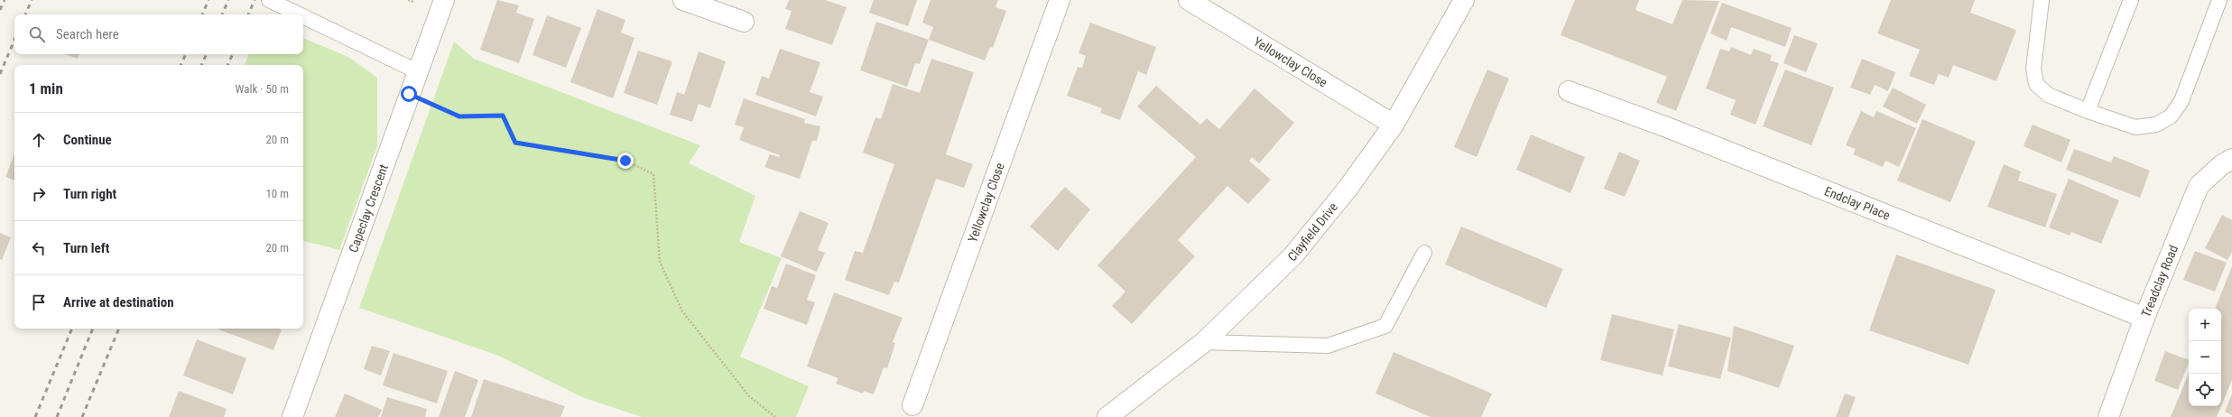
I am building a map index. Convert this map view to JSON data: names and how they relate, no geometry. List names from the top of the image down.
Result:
{
  "streets": {
    "street": [
      "Yellowclay Close",
      "Endclay Place",
      "Capeclay Crescent",
      "Clayfield Drive",
      "Treadclay Road"
    ]
  },
  "crossings": [
    ["Yellowclay Close", "Clayfield Drive"],
    ["Endclay Place", "Treadclay Road"]
  ],
  "page": {
    "search": "Search here",
    "heading": ["1 min", "Walk · 50 m"],
    "list": [
      ["Continue", "20 m"],
      ["Turn right", "10 m"],
      ["Turn left", "20 m"],
      "Arrive at destination"
    ],
    "map_buttons": ["+", "−"]
  }
}
